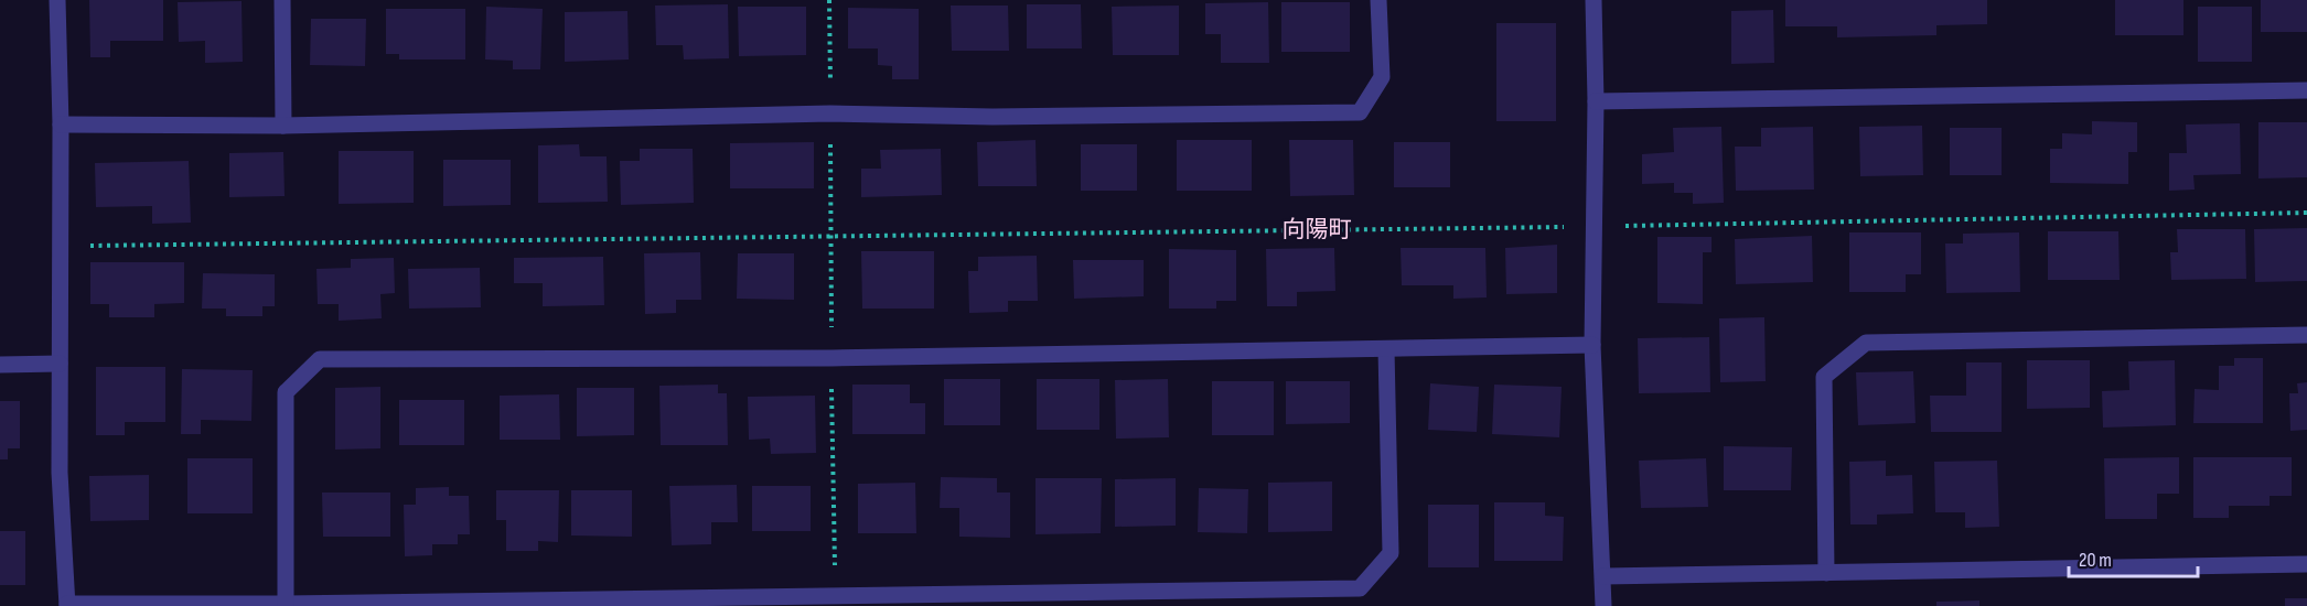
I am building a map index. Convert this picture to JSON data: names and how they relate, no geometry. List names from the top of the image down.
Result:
{
  "districts": ["向陽町"],
  "scale_bar": "20 m"
}
